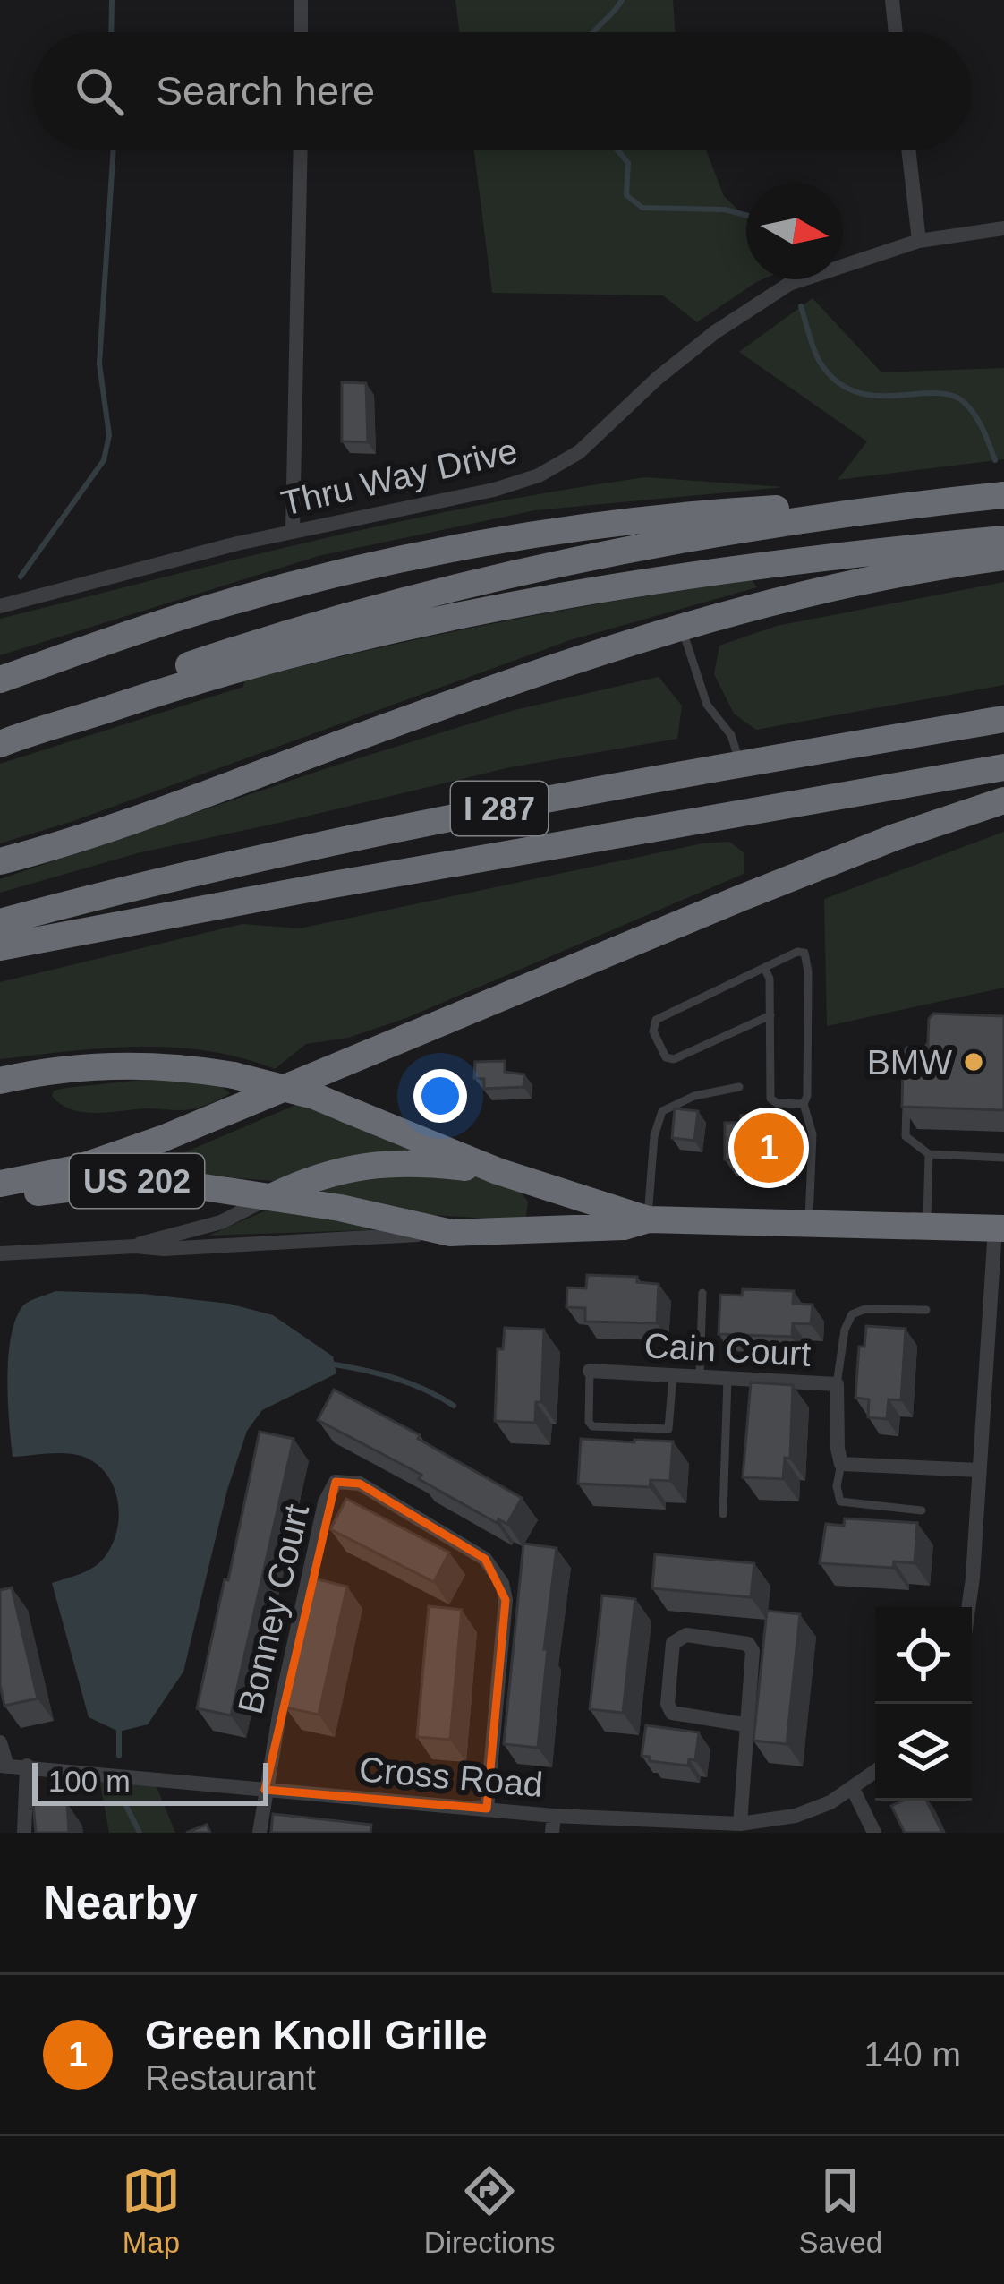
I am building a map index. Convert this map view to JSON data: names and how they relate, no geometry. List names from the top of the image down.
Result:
{
  "streets": {
    "highway": ["I 287", "US 202"],
    "street": [
      "Thru Way Drive",
      "Cain Court",
      "Bonney Court",
      "Cross Road"
    ]
  },
  "crossings": [
    ["Bonney Court", "Cross Road"]
  ],
  "places": ["BMW"],
  "scale_bar": "100 m",
  "north": "right",
  "page": {
    "search": "Search here",
    "pins": "1",
    "scale": "100 m",
    "heading": "Nearby",
    "list": [
      {
        "mark": "1",
        "name": "Green Knoll Grille",
        "note": "Restaurant",
        "value": "140 m"
      }
    ],
    "nav": ["Map", "Directions", "Saved"]
  }
}
